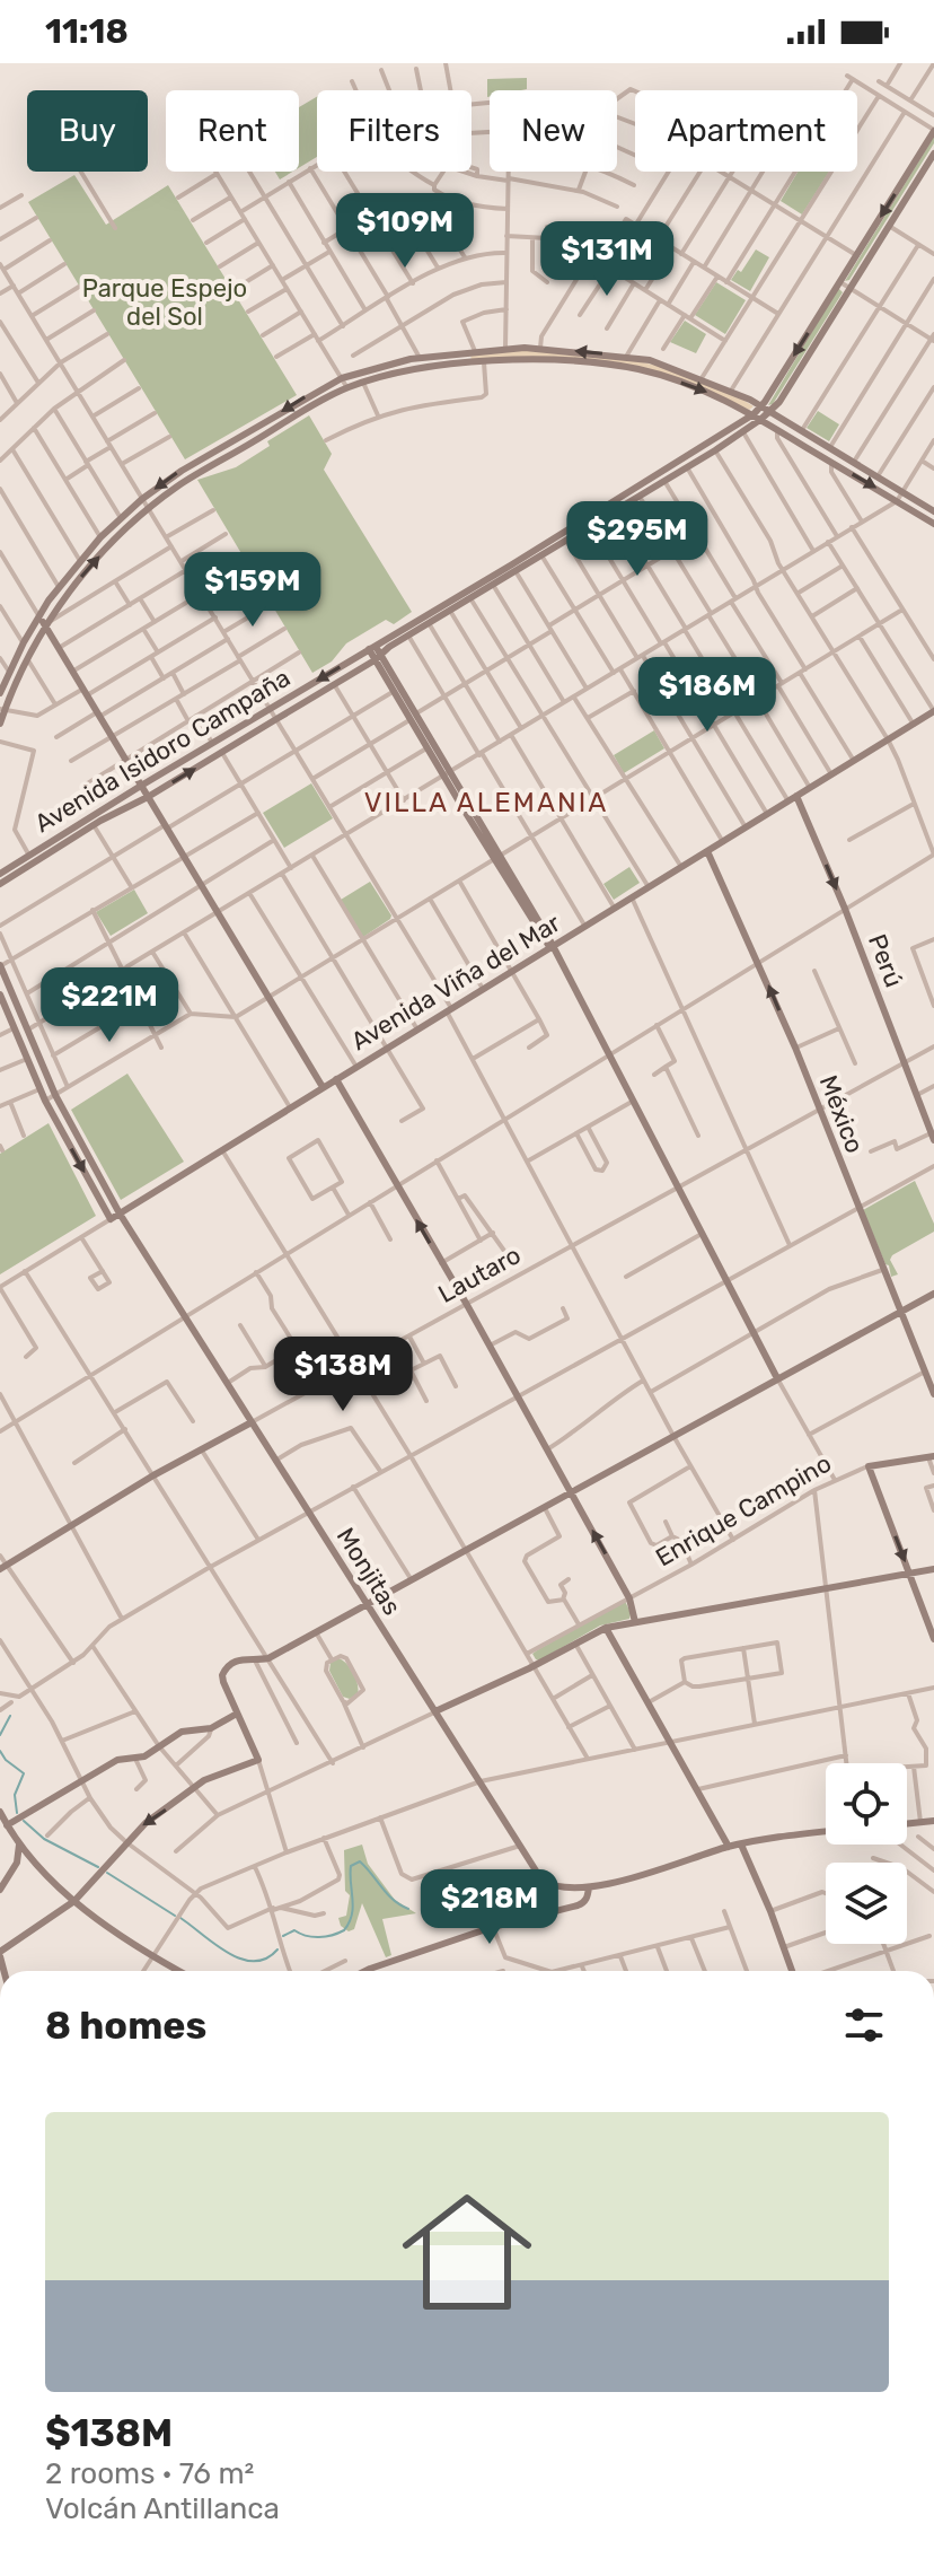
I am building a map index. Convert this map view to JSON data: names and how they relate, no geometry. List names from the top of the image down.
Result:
{
  "streets": {
    "street": [
      "Avenida Isidoro Campaña",
      "Perú",
      "Avenida Viña del Mar",
      "México",
      "Lautaro",
      "Enrique Campino",
      "Monjitas"
    ]
  },
  "crossings": [
    ["Perú", "Avenida Viña del Mar"],
    ["Perú", "Lautaro"],
    ["Avenida Viña del Mar", "México"],
    ["Avenida Viña del Mar", "Monjitas"],
    ["México", "Lautaro"],
    ["Lautaro", "Monjitas"]
  ],
  "districts": ["VILLA ALEMANIA"],
  "parks": ["Parque Espejo del Sol"],
  "page": {
    "status": "11:18",
    "chip": [
      "Buy",
      "Rent",
      "Filters",
      "New",
      "Apartment"
    ],
    "price": [
      "$109M",
      "$131M",
      "$295M",
      "$159M",
      "$186M",
      "$221M",
      "$138M",
      "$218M"
    ],
    "heading": "8 homes",
    "list": [
      {
        "name": "$138M",
        "note": "2 rooms · 76 m² · Volcán Antillanca"
      }
    ]
  }
}
